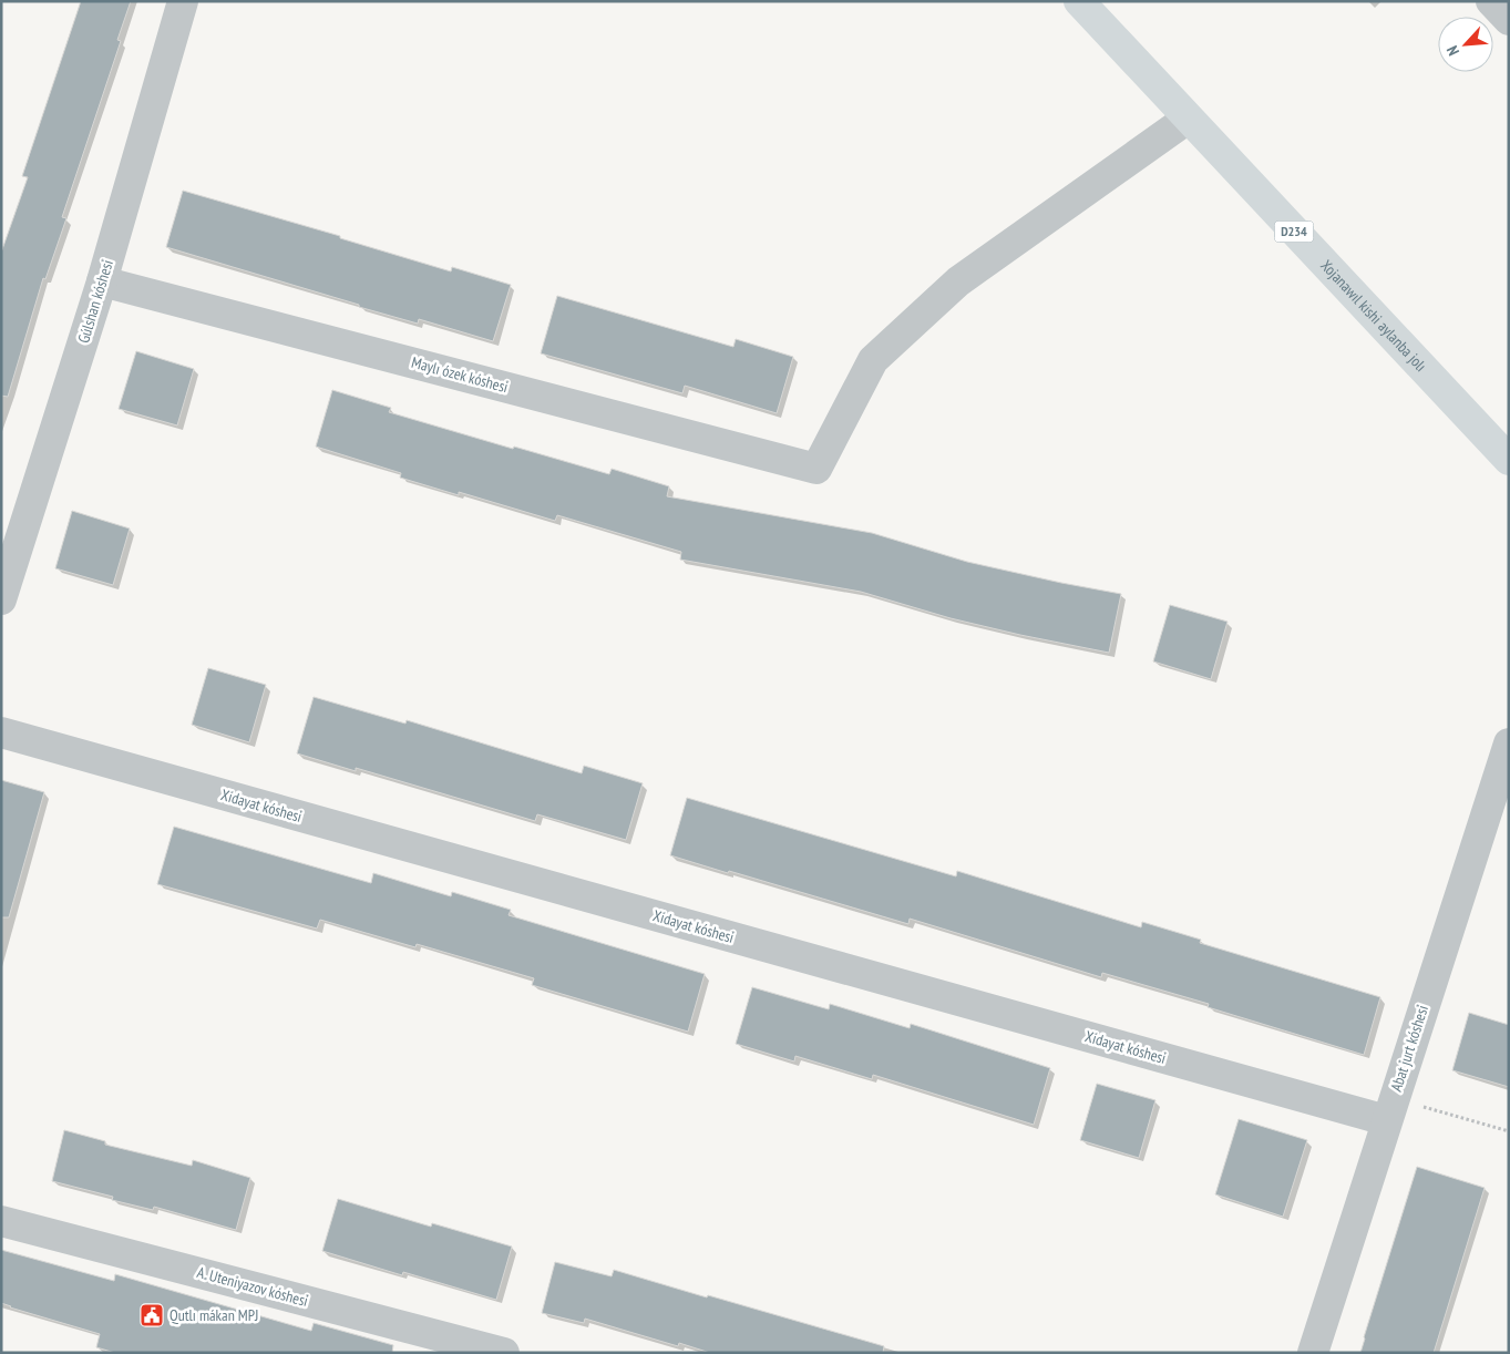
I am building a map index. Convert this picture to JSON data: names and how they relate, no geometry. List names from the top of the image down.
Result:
{
  "streets": {
    "main road": ["D234", "Xojanawıl kishi aylanba jolı"],
    "street": [
      "Gúlshan kóshesi",
      "Maylı ózek kóshesi",
      "Xidayat kóshesi",
      "Abat jurt kóshesi",
      "A. Uteniyazov kóshesi"
    ]
  },
  "crossings": [
    ["Gúlshan kóshesi", "Maylı ózek kóshesi"],
    ["Xojanawıl kishi aylanba jolı", "Maylı ózek kóshesi"],
    ["Xidayat kóshesi", "Abat jurt kóshesi"]
  ],
  "places": {
    "public building": ["Qutlı mákan MPJ"]
  },
  "north": "bottom left"
}
